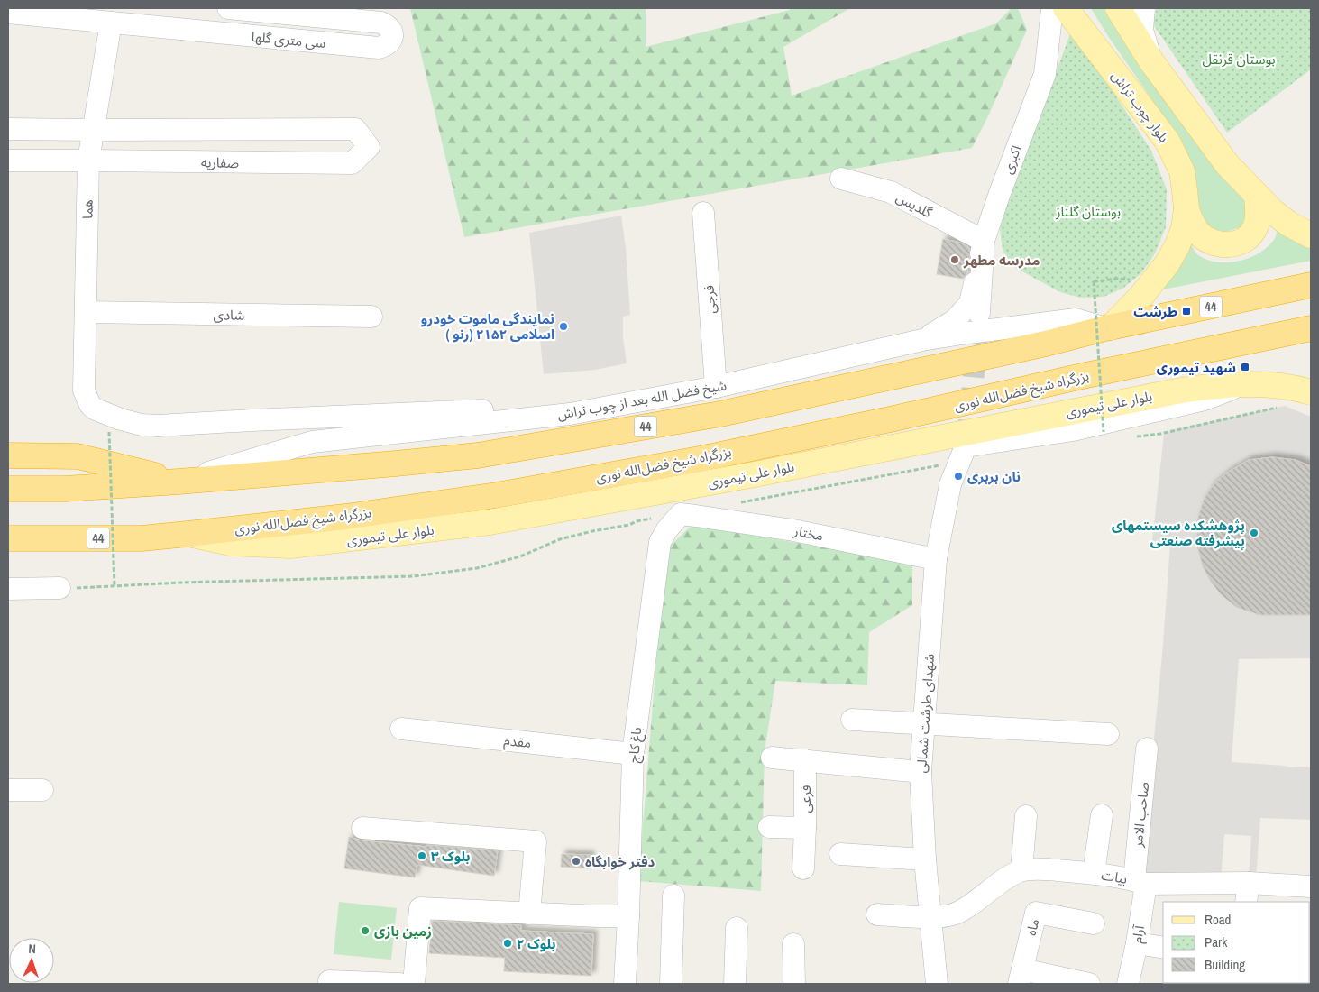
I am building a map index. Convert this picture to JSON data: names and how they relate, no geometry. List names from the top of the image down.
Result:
{
  "streets": {
    "highway": ["44", "بزرگراه شیخ فضل‌الله نوری"],
    "main road": ["بلوار چوب‌ تراش", "بلوار علی تیموری"],
    "street": [
      "سی متری گلها",
      "اکبری",
      "صفاریه",
      "گلدیس",
      "هما",
      "فرجی",
      "شادی",
      "شیخ فضل الله بعد از چوب تراش",
      "مختار",
      "شهدای طرشت شمالی",
      "مقدم",
      "باغ کاج",
      "فرعی",
      "صاحب الامر",
      "بیات",
      "ماه",
      "آرام"
    ]
  },
  "crossings": [
    ["سی متری گلها", "هما"],
    ["بلوار چوب‌ تراش", "44"],
    ["بلوار چوب‌ تراش", "شیخ فضل الله بعد از چوب تراش"],
    ["اکبری", "گلدیس"],
    ["صفاریه", "هما"],
    ["هما", "شادی"],
    ["هما", "شیخ فضل الله بعد از چوب تراش"],
    ["فرجی", "شیخ فضل الله بعد از چوب تراش"],
    ["44", "شیخ فضل الله بعد از چوب تراش"],
    ["بزرگراه شیخ فضل‌الله نوری", "بلوار علی تیموری"],
    ["بلوار علی تیموری", "شهدای طرشت شمالی"],
    ["مختار", "شهدای طرشت شمالی"],
    ["مختار", "باغ کاج"],
    ["شهدای طرشت شمالی", "بیات"],
    ["مقدم", "باغ کاج"],
    ["صاحب الامر", "بیات"],
    ["صاحب الامر", "آرام"],
    ["بیات", "آرام"]
  ],
  "parks": ["بوستان قرنقل", "بوستان گلناز"],
  "places": {
    "other": [
      "مدرسه مطهر",
      "نمایندگی ماموت خودرو ( رنو) اسلامی ۲۱۵۲",
      "نان بربری",
      "پژوهشکده سیستمهای پیشرفته صنعتی",
      "بلوک ۳",
      "دفتر خوابگاه",
      "زمین بازی",
      "بلوک ۲"
    ],
    "transit": ["طرشت", "شهید تیموری"]
  },
  "legend": ["Road", "Park", "Building"],
  "north": "top"
}
